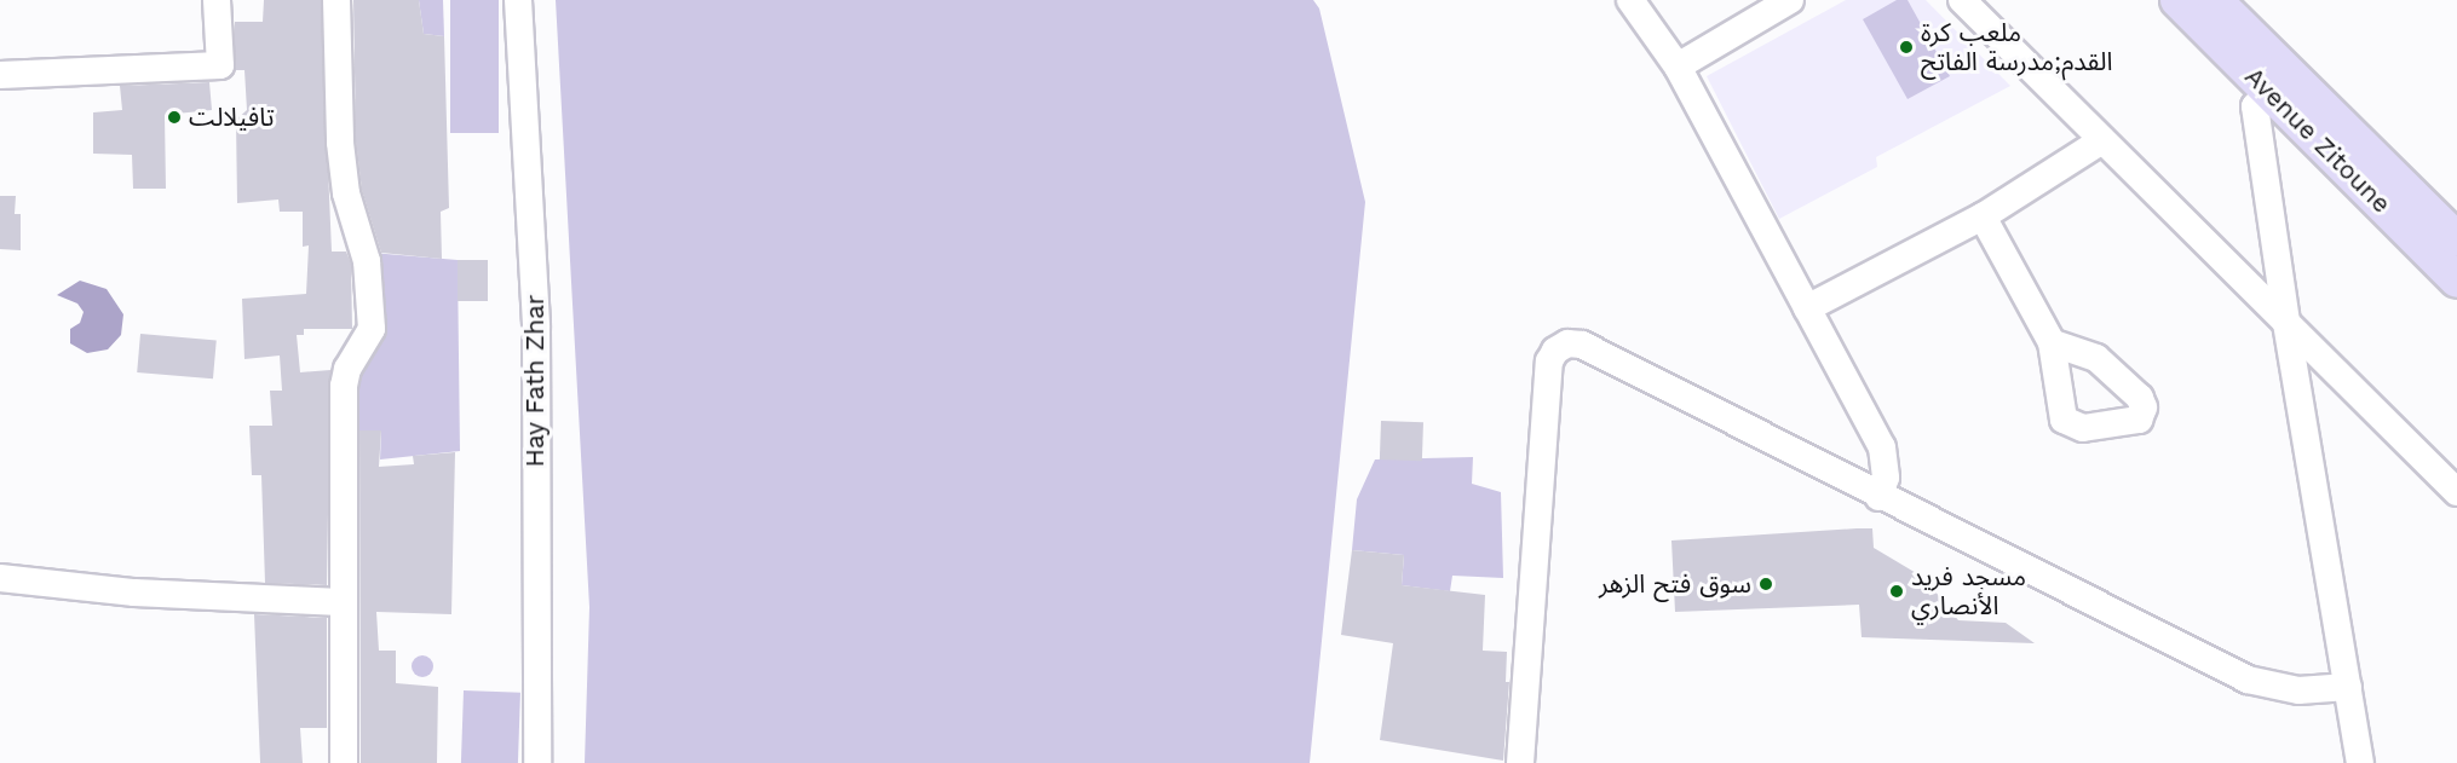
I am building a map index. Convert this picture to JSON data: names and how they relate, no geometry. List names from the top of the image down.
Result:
{
  "streets": {
    "main road": ["Avenue Zitoune"],
    "street": ["Hay Fath Zhar"]
  },
  "places": [
    "ملعب كرة القدم;مدرسة الفاتح",
    "تافيلالت",
    "سوق فتح الزهر",
    "مسجد فريد الأنصاري"
  ]
}
